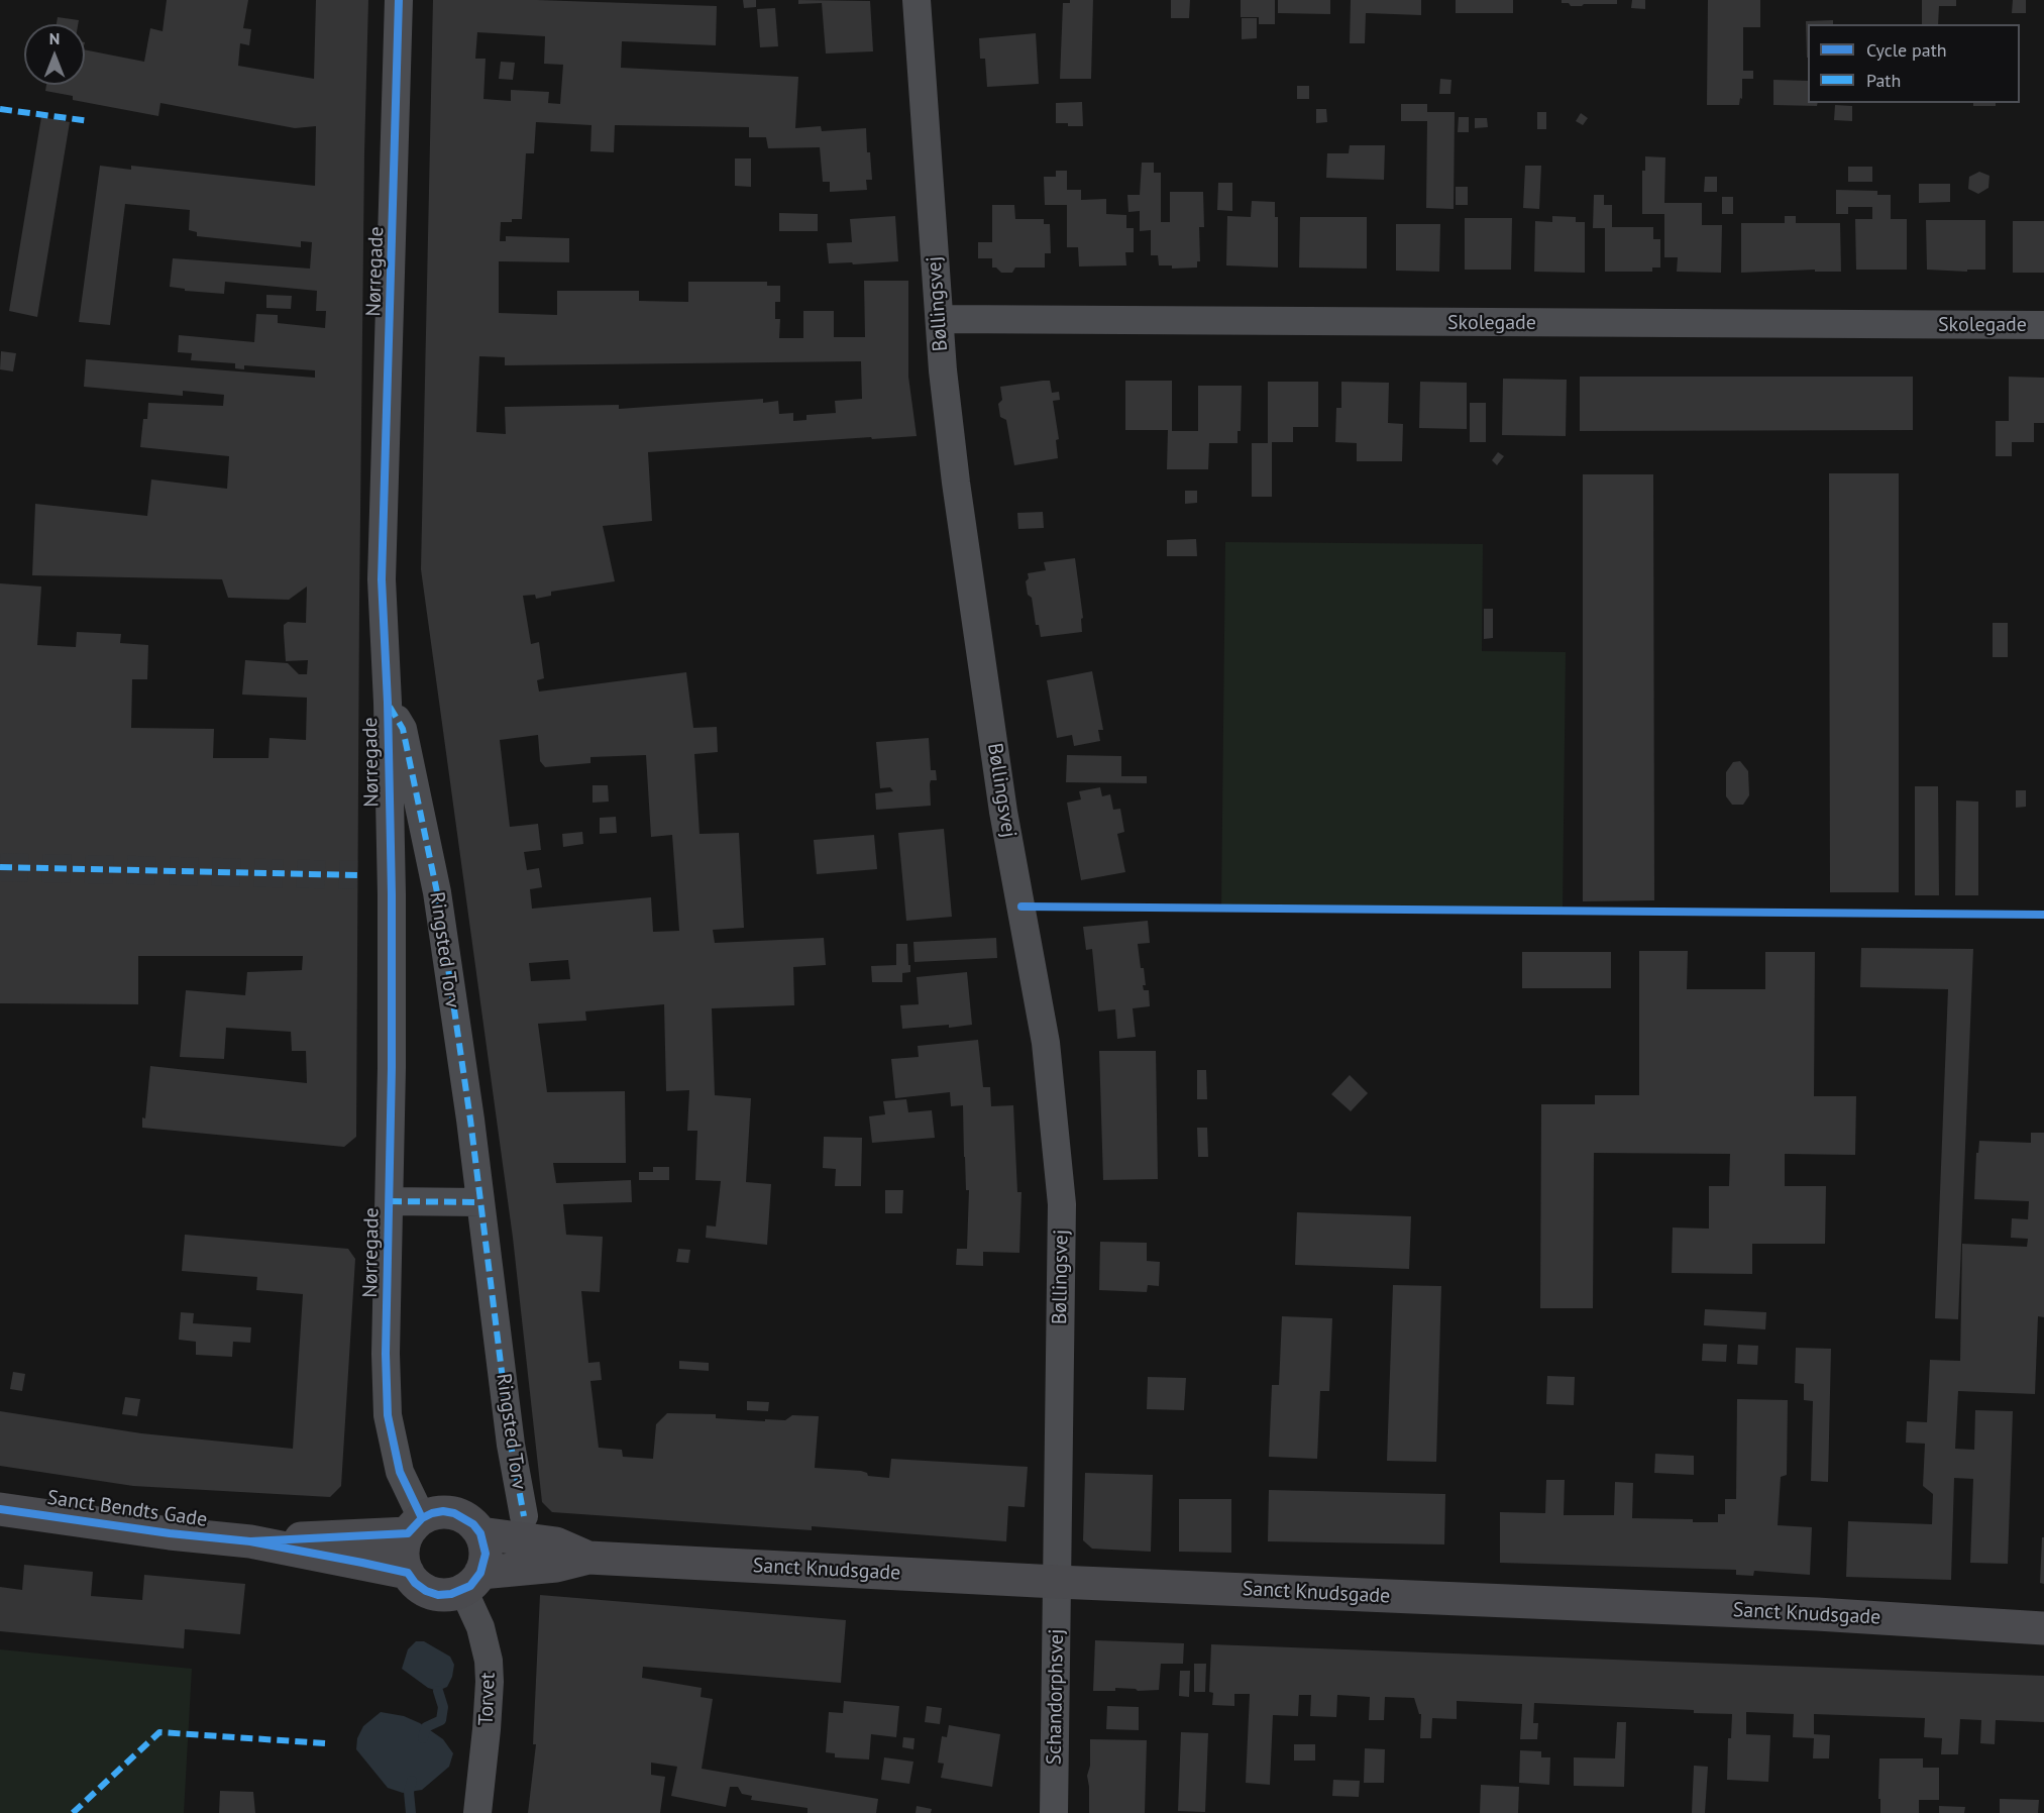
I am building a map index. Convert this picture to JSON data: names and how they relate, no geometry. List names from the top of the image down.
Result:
{
  "streets": {
    "street": [
      "Nørregade",
      "Bøllingsvej",
      "Skolegade",
      "Ringsted Torv",
      "Sanct Bendts Gade",
      "Sanct Knudsgade",
      "Schandorphsvej",
      "Torvet"
    ]
  },
  "crossings": [
    ["Nørregade", "Ringsted Torv"],
    ["Nørregade", "Sanct Bendts Gade"],
    ["Nørregade", "Sanct Knudsgade"],
    ["Nørregade", "Torvet"],
    ["Bøllingsvej", "Skolegade"],
    ["Bøllingsvej", "Sanct Knudsgade"],
    ["Bøllingsvej", "Schandorphsvej"],
    ["Sanct Bendts Gade", "Sanct Knudsgade"],
    ["Sanct Bendts Gade", "Torvet"],
    ["Sanct Knudsgade", "Schandorphsvej"],
    ["Sanct Knudsgade", "Torvet"]
  ],
  "legend": ["Cycle path", "Path"],
  "north": "top"
}
